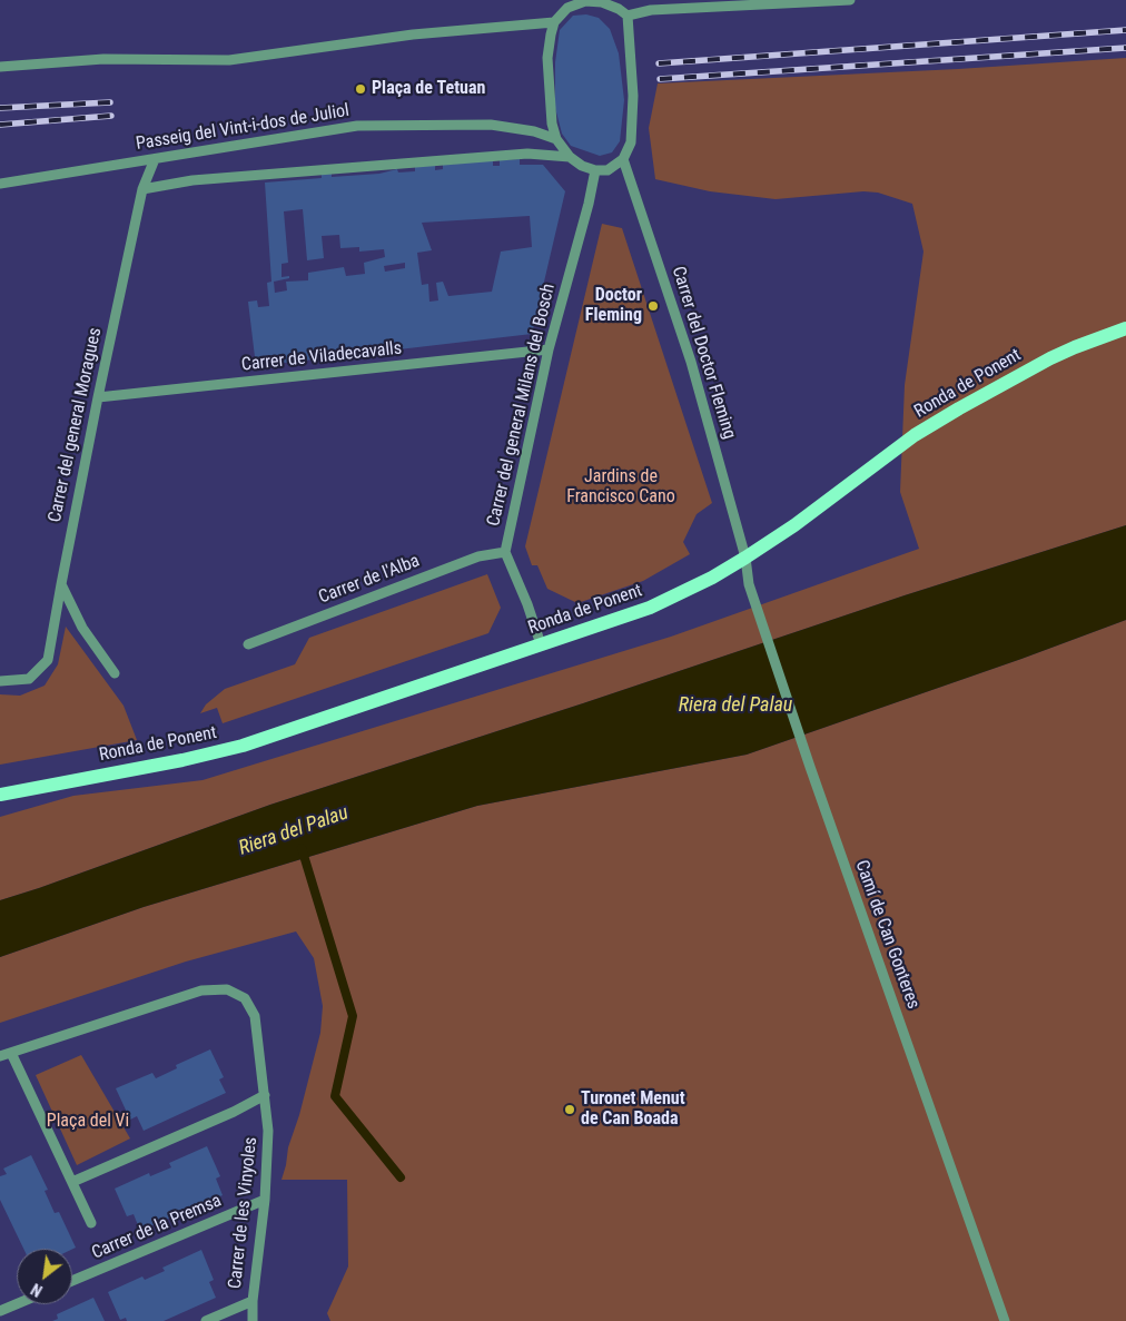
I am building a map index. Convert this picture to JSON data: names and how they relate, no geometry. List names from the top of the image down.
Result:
{
  "streets": {
    "main road": ["Ronda de Ponent"],
    "street": [
      "Passeig del Vint-i-dos de Juliol",
      "Carrer del Doctor Fleming",
      "Carrer de Viladecavalls",
      "Carrer del general Milans del Bosch",
      "Carrer del general Moragues",
      "Carrer de l'Alba",
      "Camí de Can Gonteres",
      "Carrer de les Vinyoles",
      "Carrer de la Premsa"
    ]
  },
  "crossings": [
    ["Passeig del Vint-i-dos de Juliol", "Carrer del general Moragues"],
    ["Carrer del Doctor Fleming", "Ronda de Ponent"],
    ["Carrer del Doctor Fleming", "Camí de Can Gonteres"],
    ["Carrer de Viladecavalls", "Carrer del general Milans del Bosch"],
    ["Carrer de Viladecavalls", "Carrer del general Moragues"],
    ["Ronda de Ponent", "Carrer del general Milans del Bosch"],
    ["Ronda de Ponent", "Camí de Can Gonteres"],
    ["Carrer del general Milans del Bosch", "Carrer de l'Alba"],
    ["Carrer de les Vinyoles", "Carrer de la Premsa"]
  ],
  "water": ["Riera del Palau"],
  "parks": ["Jardins de Francisco Cano", "Plaça del Vi"],
  "places": ["Plaça de Tetuan", "Doctor Fleming", "Turonet Menut de Can Boada"],
  "north": "bottom left"
}
